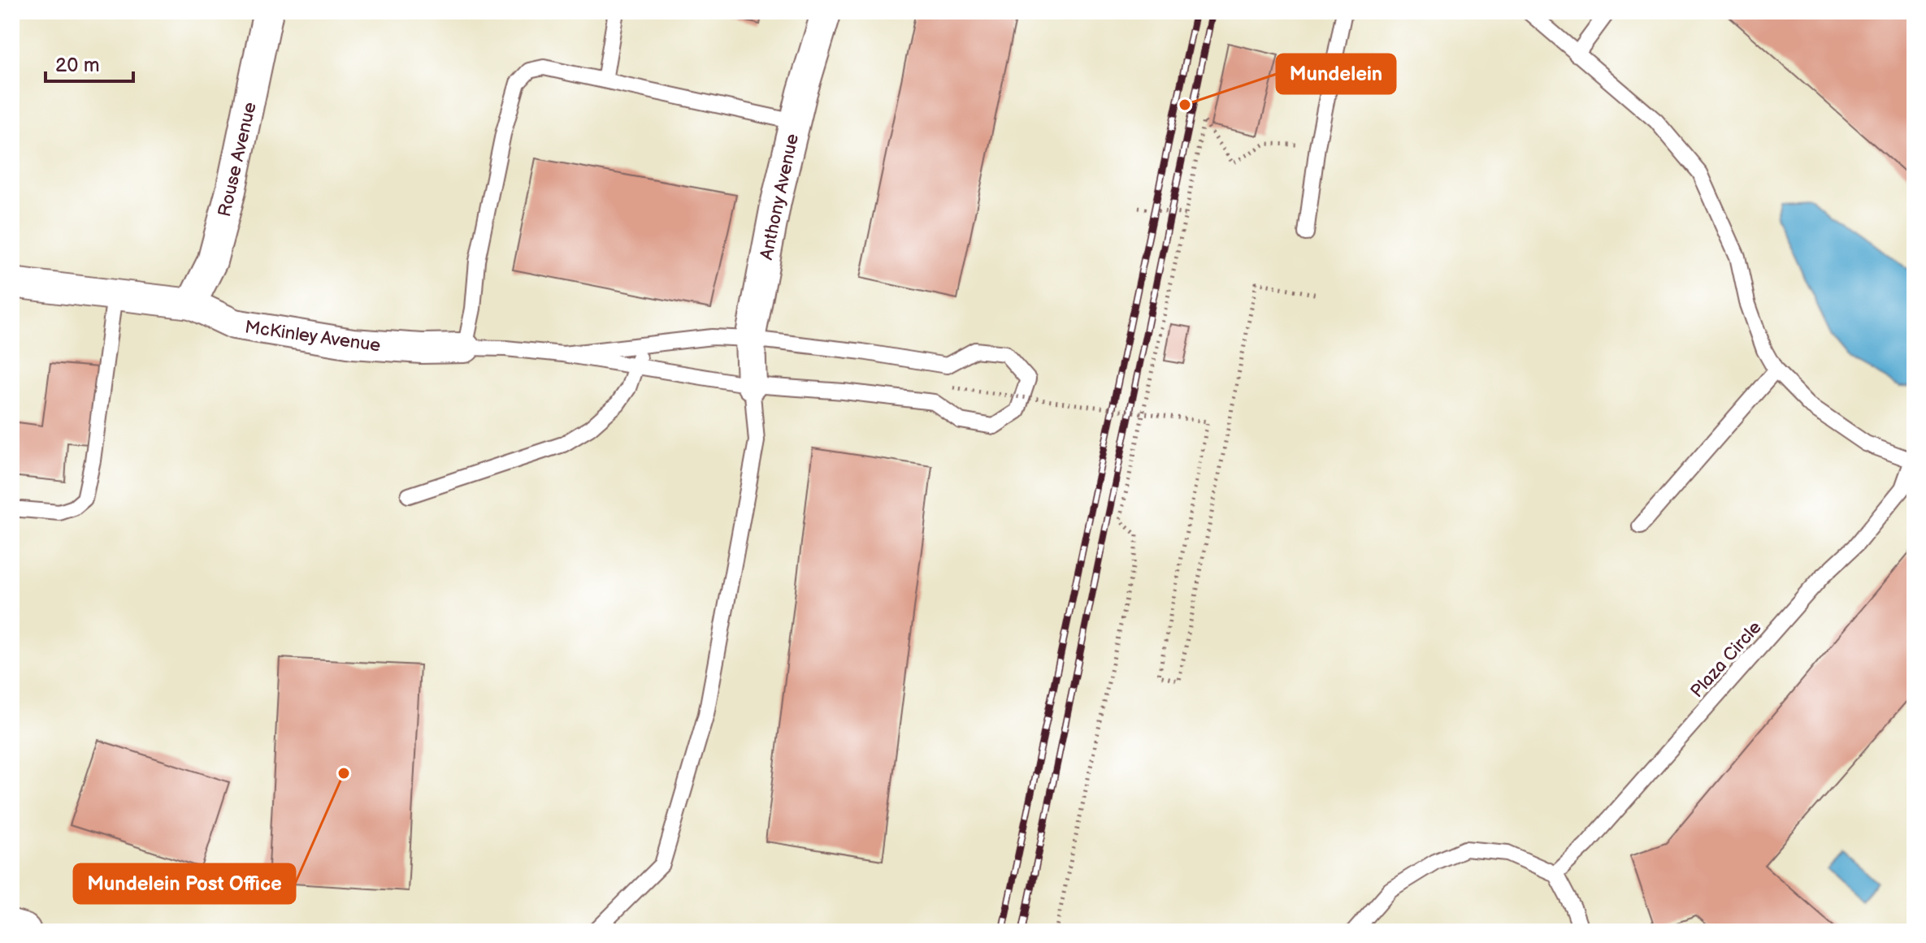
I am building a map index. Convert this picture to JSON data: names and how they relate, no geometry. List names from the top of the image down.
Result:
{
  "streets": {
    "street": ["Rouse Avenue", "Anthony Avenue", "McKinley Avenue"],
    "lane": ["Plaza Circle"]
  },
  "crossings": [
    ["Rouse Avenue", "McKinley Avenue"]
  ],
  "places": ["Mundelein", "Mundelein Post Office"],
  "scale_bar": "20 m"
}
